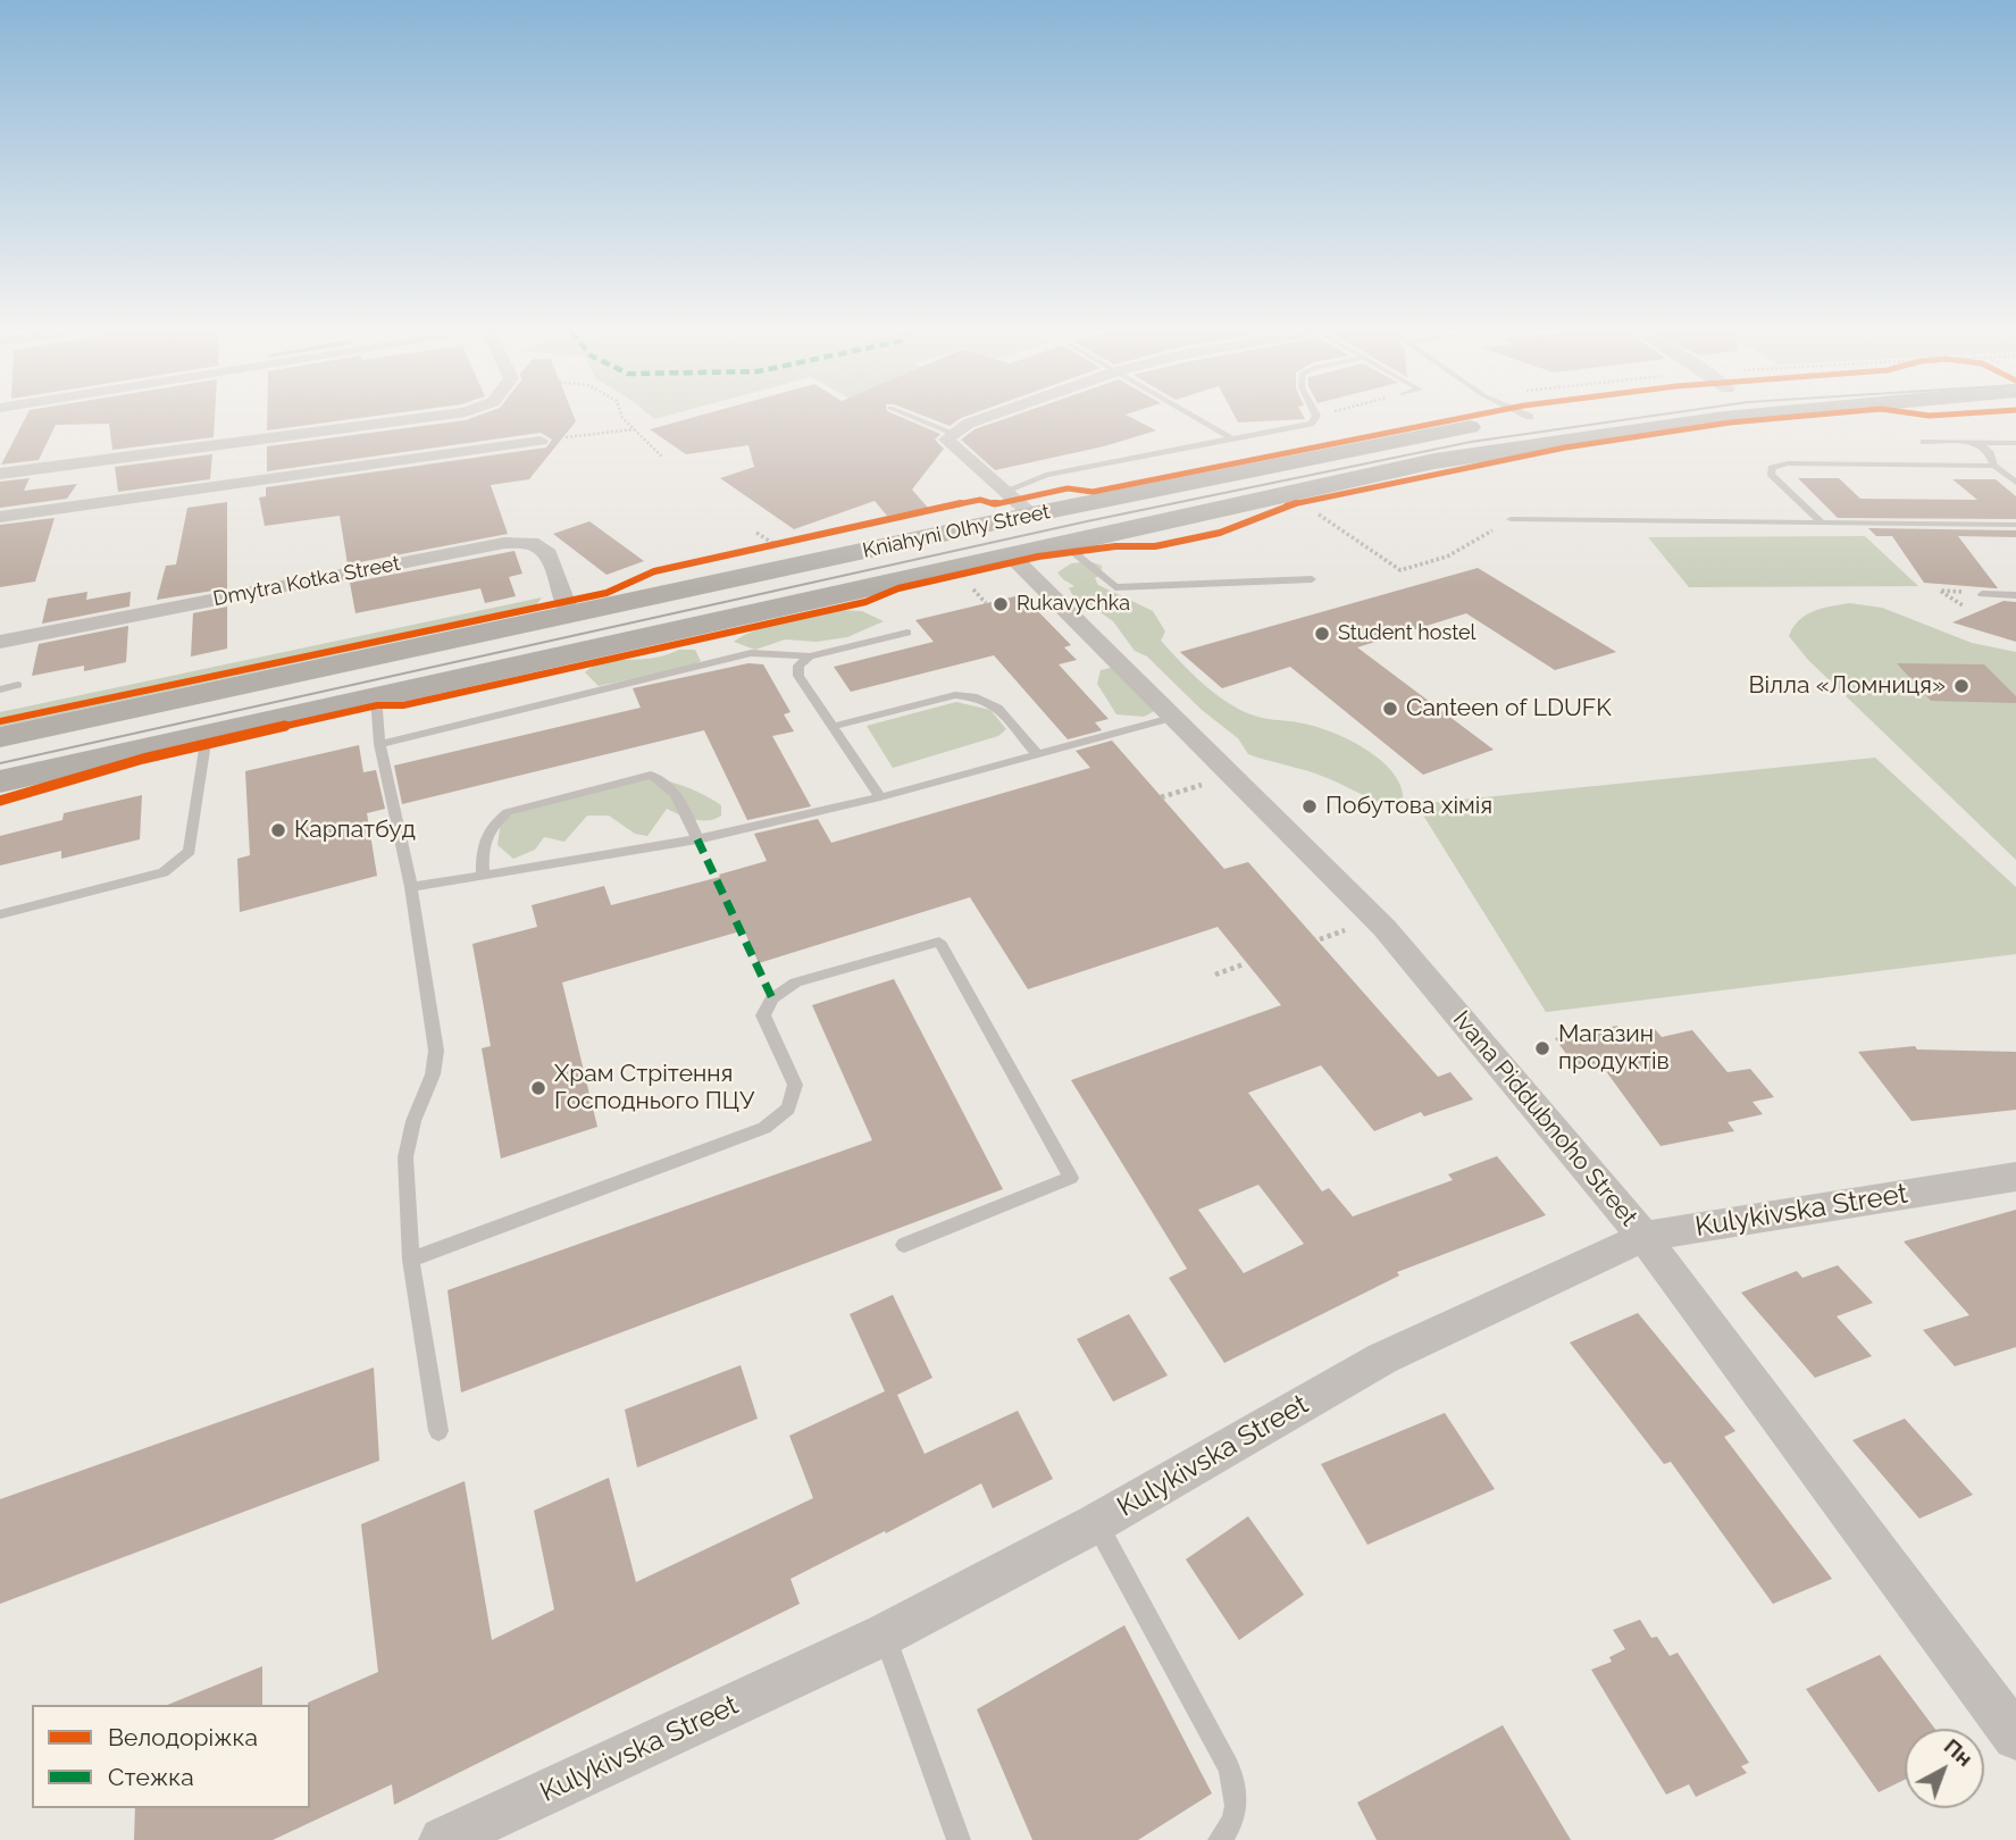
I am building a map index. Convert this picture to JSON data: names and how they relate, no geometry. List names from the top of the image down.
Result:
{
  "streets": {
    "main road": ["Kniahyni Olhy Street"],
    "street": ["Dmytra Kotka Street", "Ivana Piddubnoho Street", "Kulykivska Street"]
  },
  "crossings": [
    ["Kniahyni Olhy Street", "Dmytra Kotka Street"],
    ["Kniahyni Olhy Street", "Ivana Piddubnoho Street"],
    ["Ivana Piddubnoho Street", "Kulykivska Street"]
  ],
  "places": [
    "Rukavychka",
    "Student hostel",
    "Вілла «Ломниця»",
    "Canteen of LDUFK",
    "Побутова хімія",
    "Карпатбуд",
    "Магазин продуктів",
    "Храм Стрітення Господнього ПЦУ"
  ],
  "legend": ["Велодоріжка", "Стежка"],
  "north": "top right"
}
